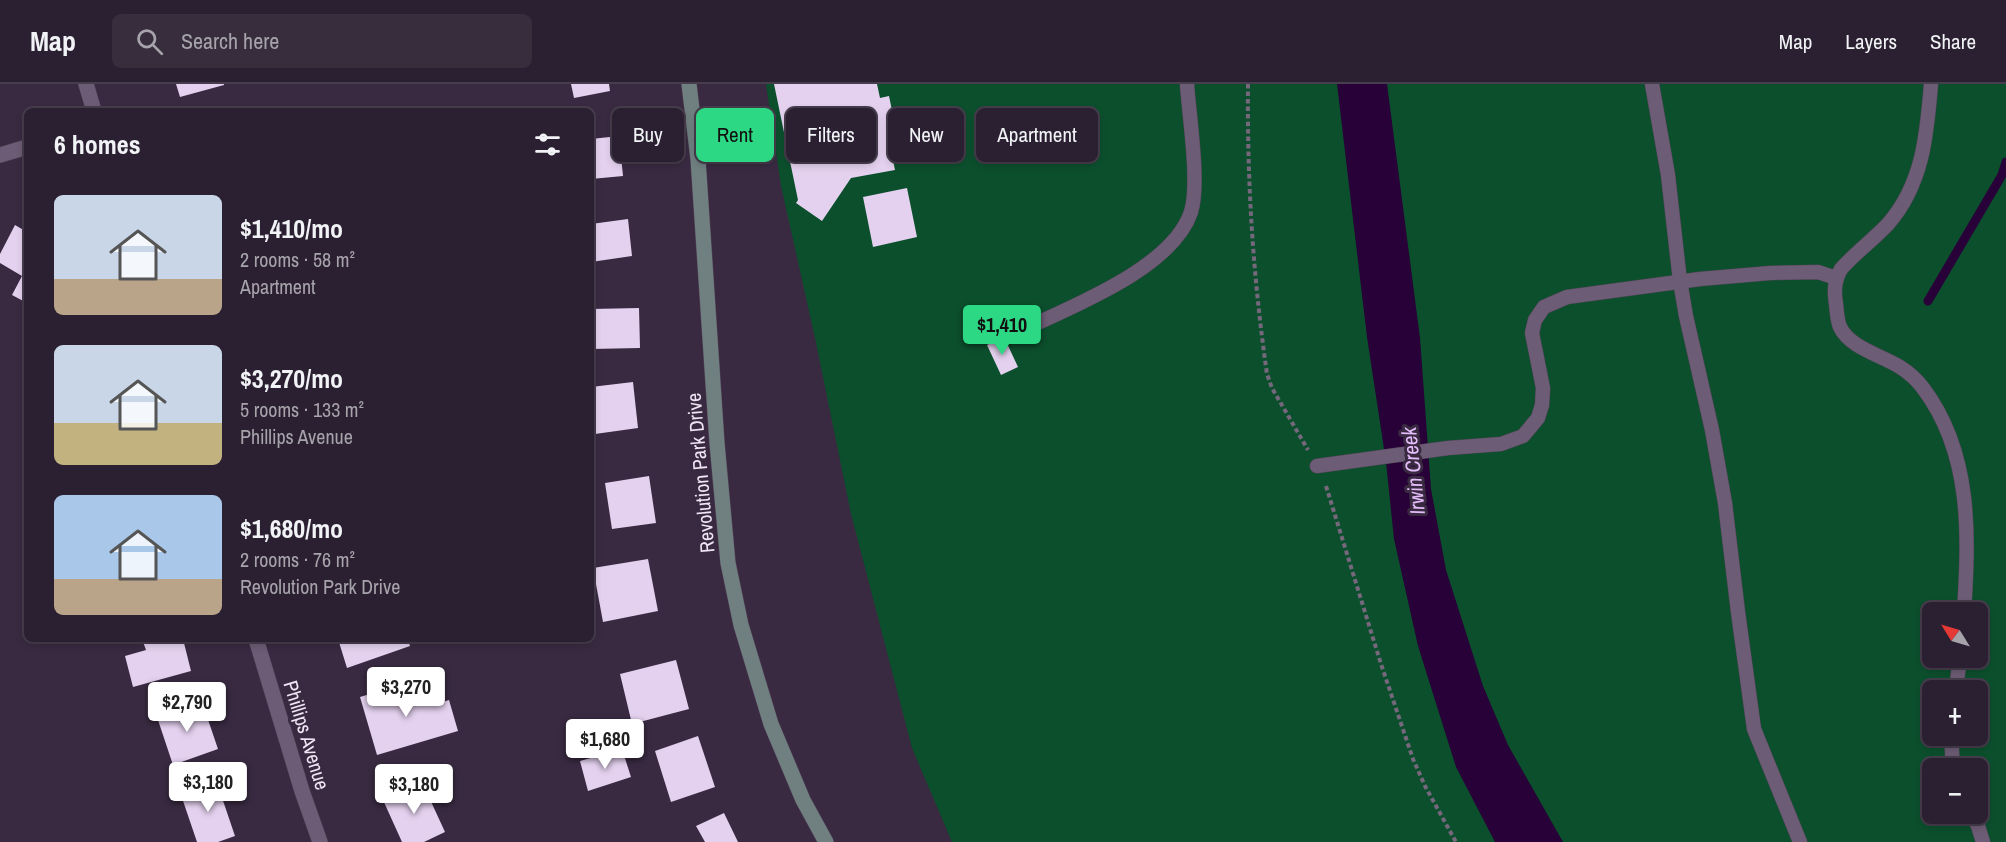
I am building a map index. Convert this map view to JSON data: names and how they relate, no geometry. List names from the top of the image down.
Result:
{
  "streets": {
    "street": ["Revolution Park Drive", "Phillips Avenue"]
  },
  "water": ["Irwin Creek"],
  "north": "top left",
  "page": {
    "header": "Map",
    "search": "Search here",
    "nav": ["Map", "Layers", "Share"],
    "chip": [
      "Buy",
      "Rent",
      "Filters",
      "New",
      "Apartment"
    ],
    "heading": "6 homes",
    "list": [
      {
        "name": "$1,410/mo",
        "note": "2 rooms · 58 m² · Apartment"
      },
      {
        "name": "$3,270/mo",
        "note": "5 rooms · 133 m² · Phillips Avenue"
      },
      {
        "name": "$1,680/mo",
        "note": "2 rooms · 76 m² · Revolution Park Drive"
      }
    ],
    "price": [
      "$1,410",
      "$3,270",
      "$2,790",
      "$1,680",
      "$3,180",
      "$3,180"
    ],
    "map_buttons": ["+", "−"]
  }
}
